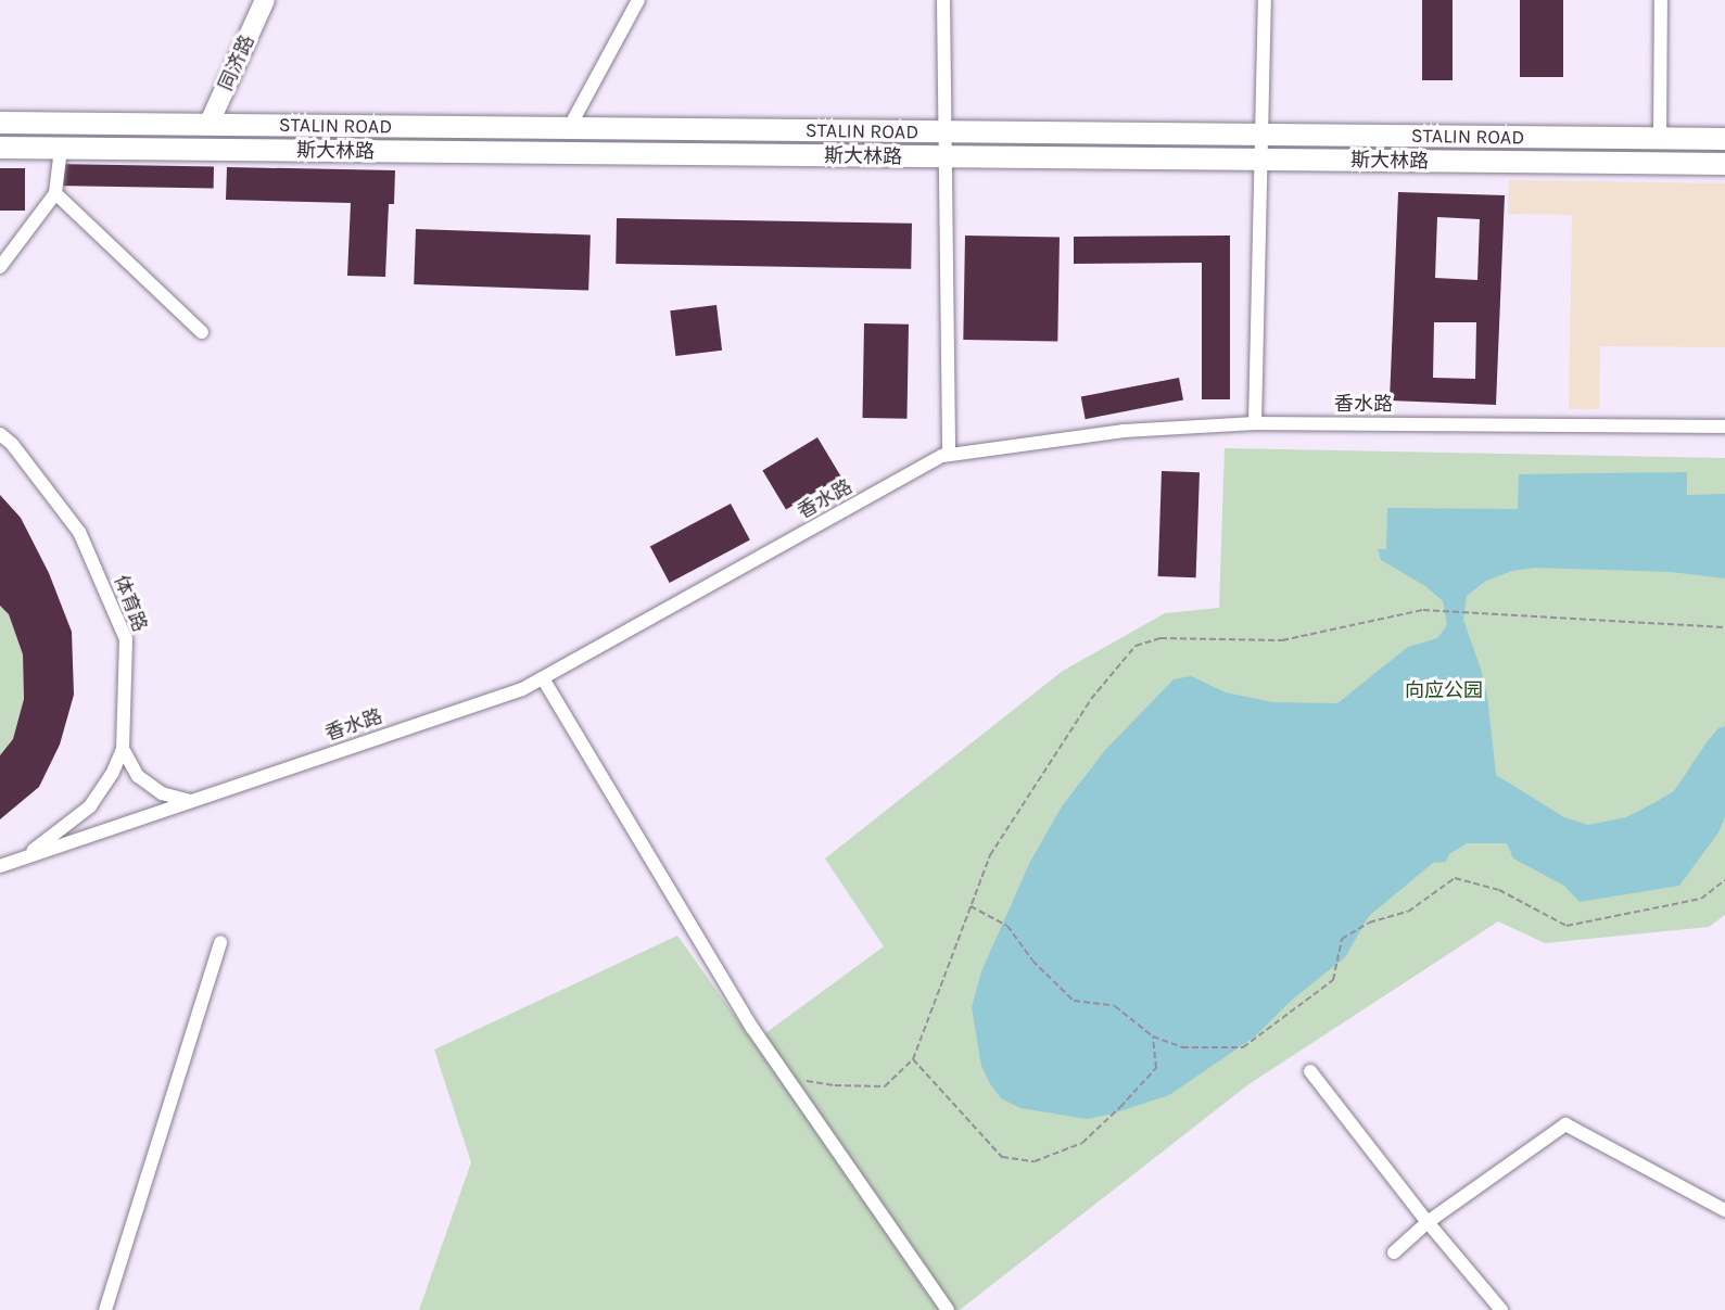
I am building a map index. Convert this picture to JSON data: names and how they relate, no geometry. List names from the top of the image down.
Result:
{
  "streets": {
    "main road": ["STALIN ROAD", "斯大林路"],
    "street": ["同济路", "香水路", "体育路"]
  },
  "crossings": [
    ["同济路", "STALIN ROAD"],
    ["香水路", "体育路"]
  ],
  "parks": ["向应公园"]
}
